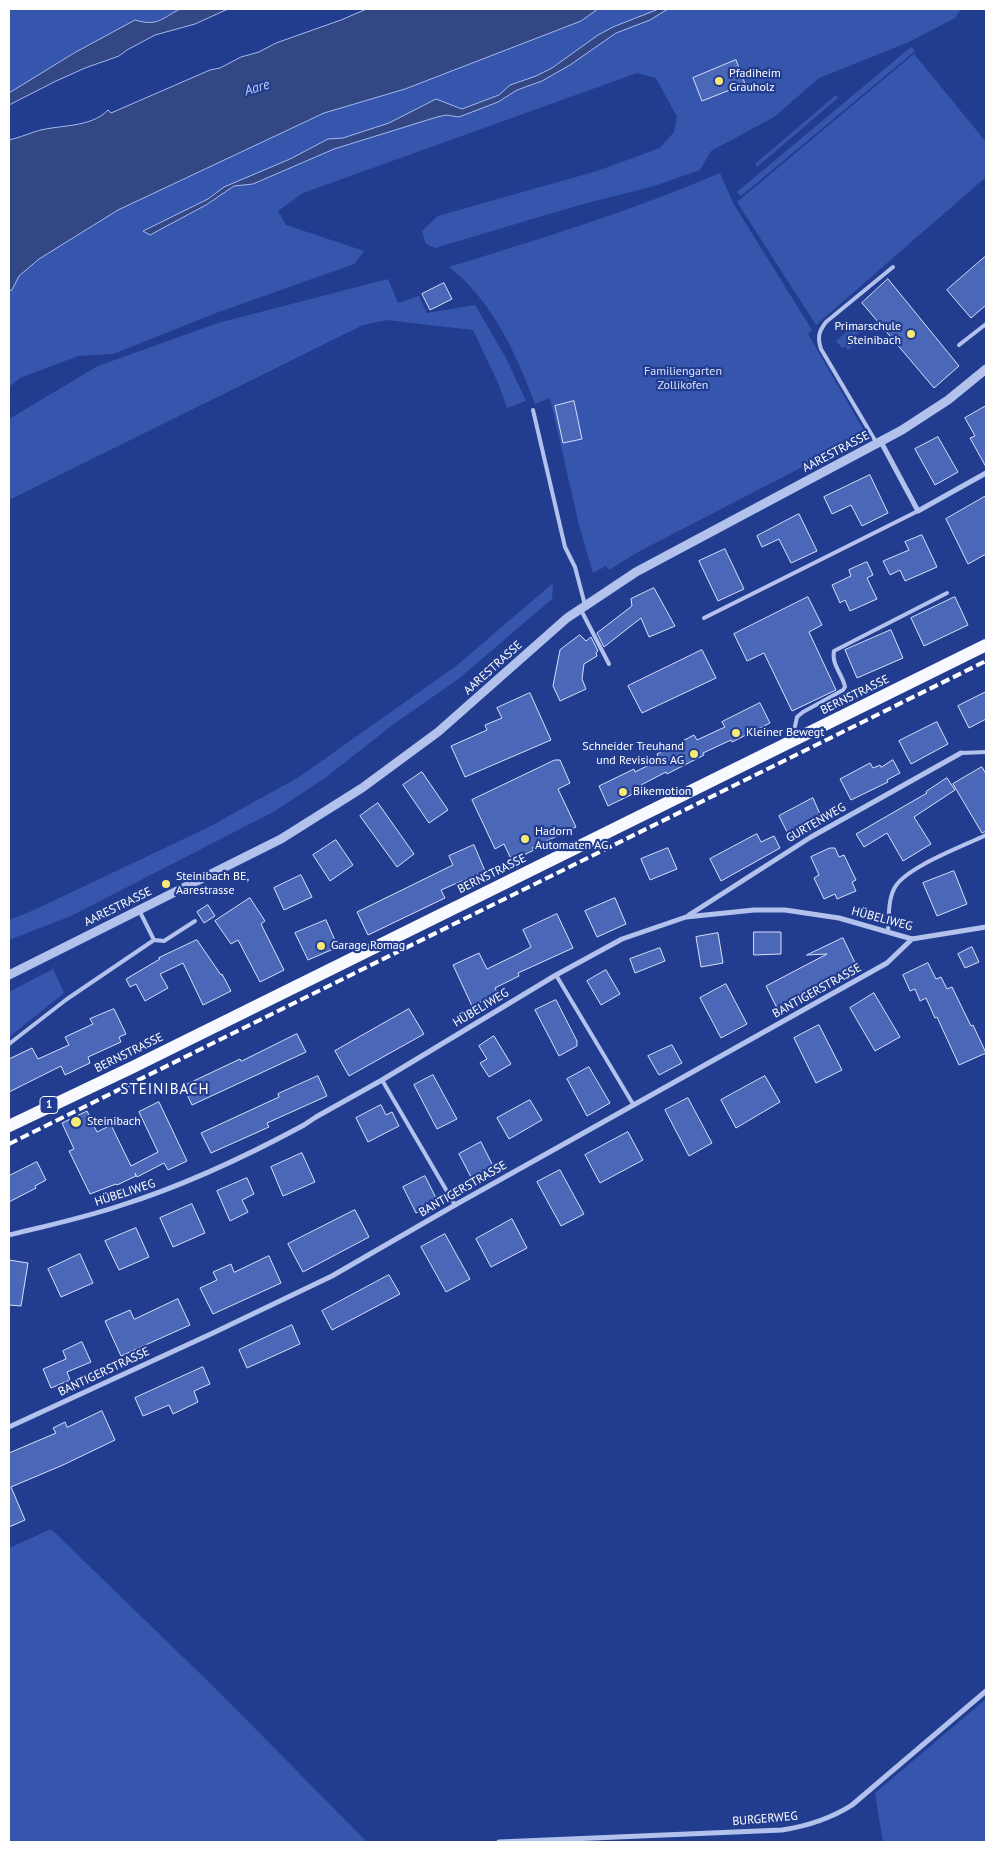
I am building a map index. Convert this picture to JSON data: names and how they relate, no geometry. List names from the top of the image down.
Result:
{
  "streets": {
    "main road": ["BERNSTRASSE", "1"],
    "street": [
      "AARESTRASSE",
      "GURTENWEG",
      "HÜBELIWEG",
      "BANTIGERSTRASSE",
      "BURGERWEG"
    ]
  },
  "crossings": [
    ["GURTENWEG", "HÜBELIWEG"],
    ["HÜBELIWEG", "BANTIGERSTRASSE"]
  ],
  "districts": ["STEINIBACH"],
  "water": ["Aare"],
  "parks": ["Familiengarten Zollikofen"],
  "places": [
    "Pfadiheim Grauholz",
    "Primarschule Steinibach",
    "Kleiner Bewegt",
    "Schneider Treuhand und Revisions AG",
    "Bikemotion",
    "Hadorn Automaten AG",
    "Steinibach BE, Aarestrasse",
    "Garage Romag",
    "Steinibach"
  ]
}
